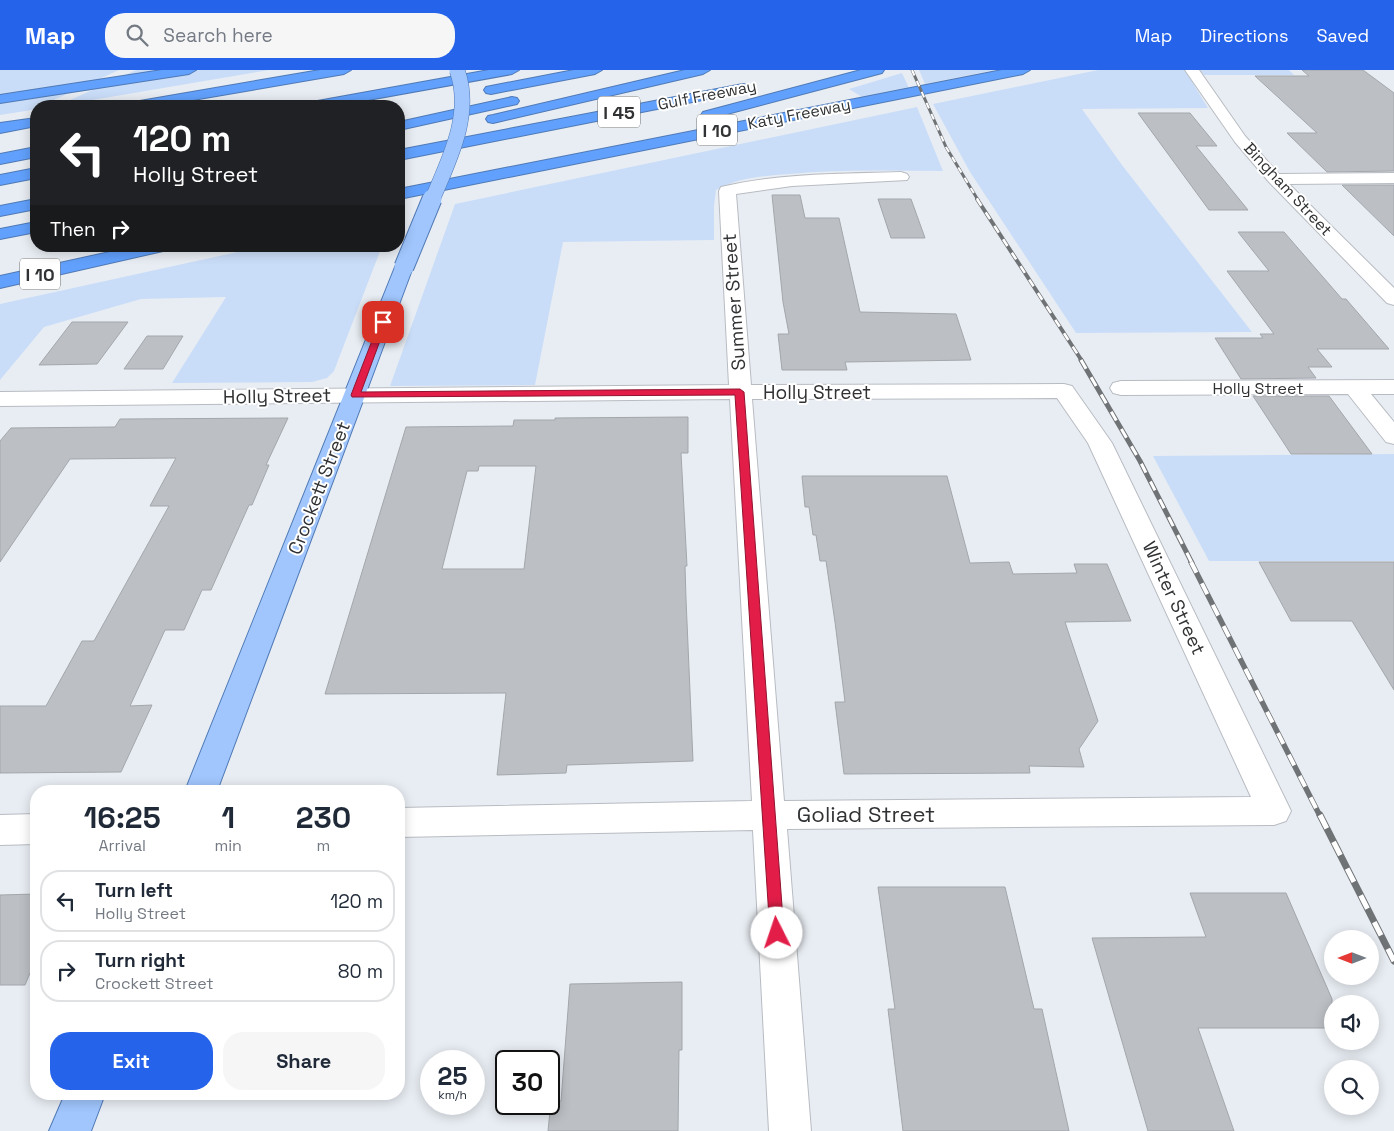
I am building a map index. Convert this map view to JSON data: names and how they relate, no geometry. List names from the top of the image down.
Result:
{
  "streets": {
    "highway": [
      "Gulf Freeway",
      "I 45",
      "Katy Freeway",
      "I 10"
    ],
    "main road": ["Crockett Street"],
    "street": [
      "Bingham Street",
      "Summer Street",
      "Holly Street",
      "Winter Street",
      "Goliad Street"
    ]
  },
  "crossings": [
    ["Summer Street", "Holly Street"],
    ["Summer Street", "Goliad Street"],
    ["Holly Street", "Crockett Street"],
    ["Holly Street", "Winter Street"],
    ["Winter Street", "Goliad Street"]
  ],
  "north": "left",
  "page": {
    "header": "Map",
    "search": "Search here",
    "nav": ["Map", "Directions", "Saved"],
    "turn": ["120 m", "Holly Street"],
    "then": "Then",
    "eta": [
      "16:25",
      "Arrival",
      "1",
      "min",
      "230",
      "m"
    ],
    "list": [
      {
        "name": "Turn left",
        "note": "Holly Street",
        "value": "120 m"
      },
      {
        "name": "Turn right",
        "note": "Crockett Street",
        "value": "80 m"
      }
    ],
    "buttons": ["Exit", "Share"],
    "speed": "25 km/h",
    "limit": "30"
  }
}
